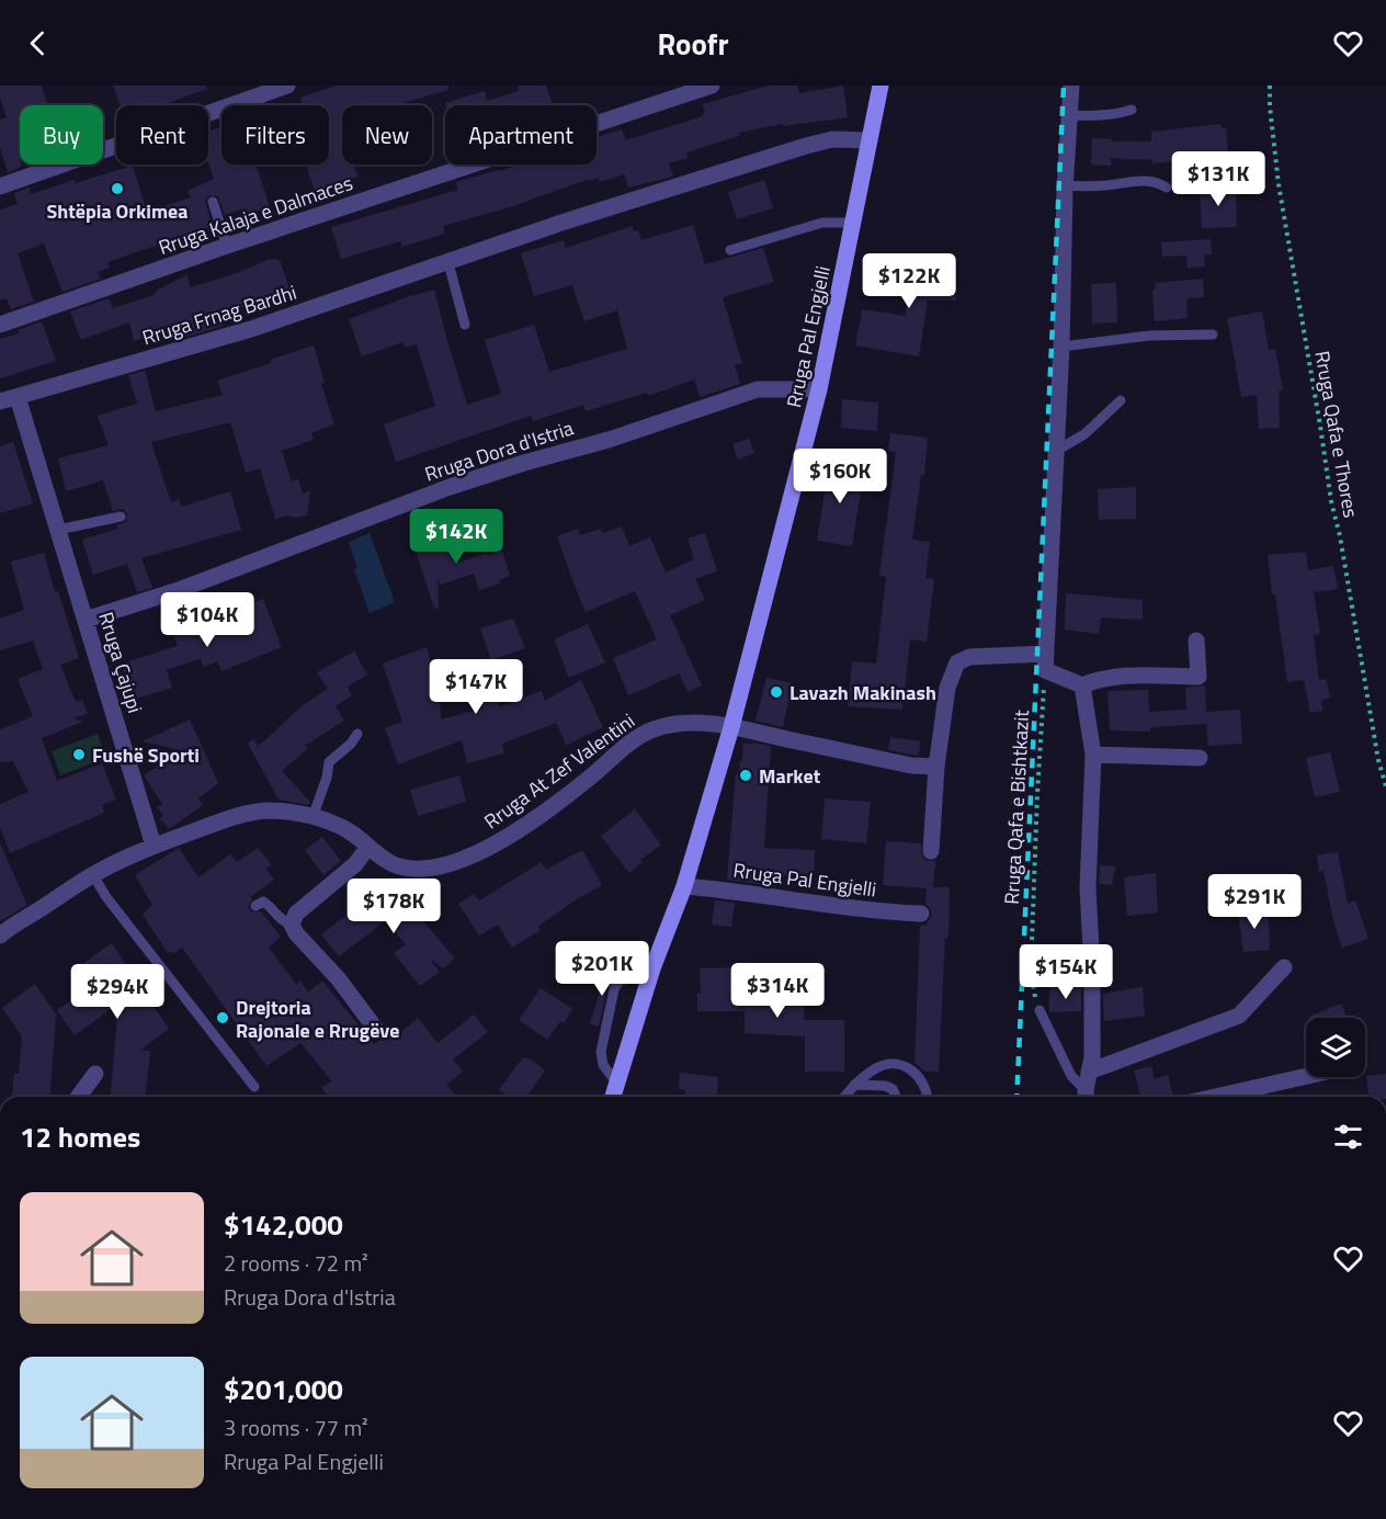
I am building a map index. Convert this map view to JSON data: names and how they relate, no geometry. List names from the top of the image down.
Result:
{
  "streets": {
    "main road": ["Rruga Pal Engjelli"],
    "street": [
      "Rruga Kalaja e Dalmaces",
      "Rruga Frnag Bardhi",
      "Rruga Dora d'Istria",
      "Rruga Çajupi",
      "Rruga At Zef Valentini"
    ],
    "path": ["Rruga Qafa e Thores", "Rruga Qafa e Bishtkazit"]
  },
  "crossings": [
    ["Rruga Frnag Bardhi", "Rruga Pal Engjelli"],
    ["Rruga Frnag Bardhi", "Rruga Çajupi"],
    ["Rruga Pal Engjelli", "Rruga Dora d'Istria"],
    ["Rruga Pal Engjelli", "Rruga At Zef Valentini"],
    ["Rruga Dora d'Istria", "Rruga Çajupi"],
    ["Rruga Çajupi", "Rruga At Zef Valentini"]
  ],
  "places": [
    "Shtëpia Orkimea",
    "Lavazh Makinash",
    "Fushë Sporti",
    "Market",
    "Drejtoria Rajonale e Rrugëve"
  ],
  "page": {
    "header": "Roofr",
    "chip": [
      "Buy",
      "Rent",
      "Filters",
      "New",
      "Apartment"
    ],
    "price": [
      "$131K",
      "$122K",
      "$160K",
      "$142K",
      "$104K",
      "$147K",
      "$291K",
      "$178K",
      "$201K",
      "$154K",
      "$314K",
      "$294K"
    ],
    "heading": "12 homes",
    "list": [
      {
        "name": "$142,000",
        "note": "2 rooms · 72 m² · Rruga Dora d'Istria"
      },
      {
        "name": "$201,000",
        "note": "3 rooms · 77 m² · Rruga Pal Engjelli"
      }
    ]
  }
}
